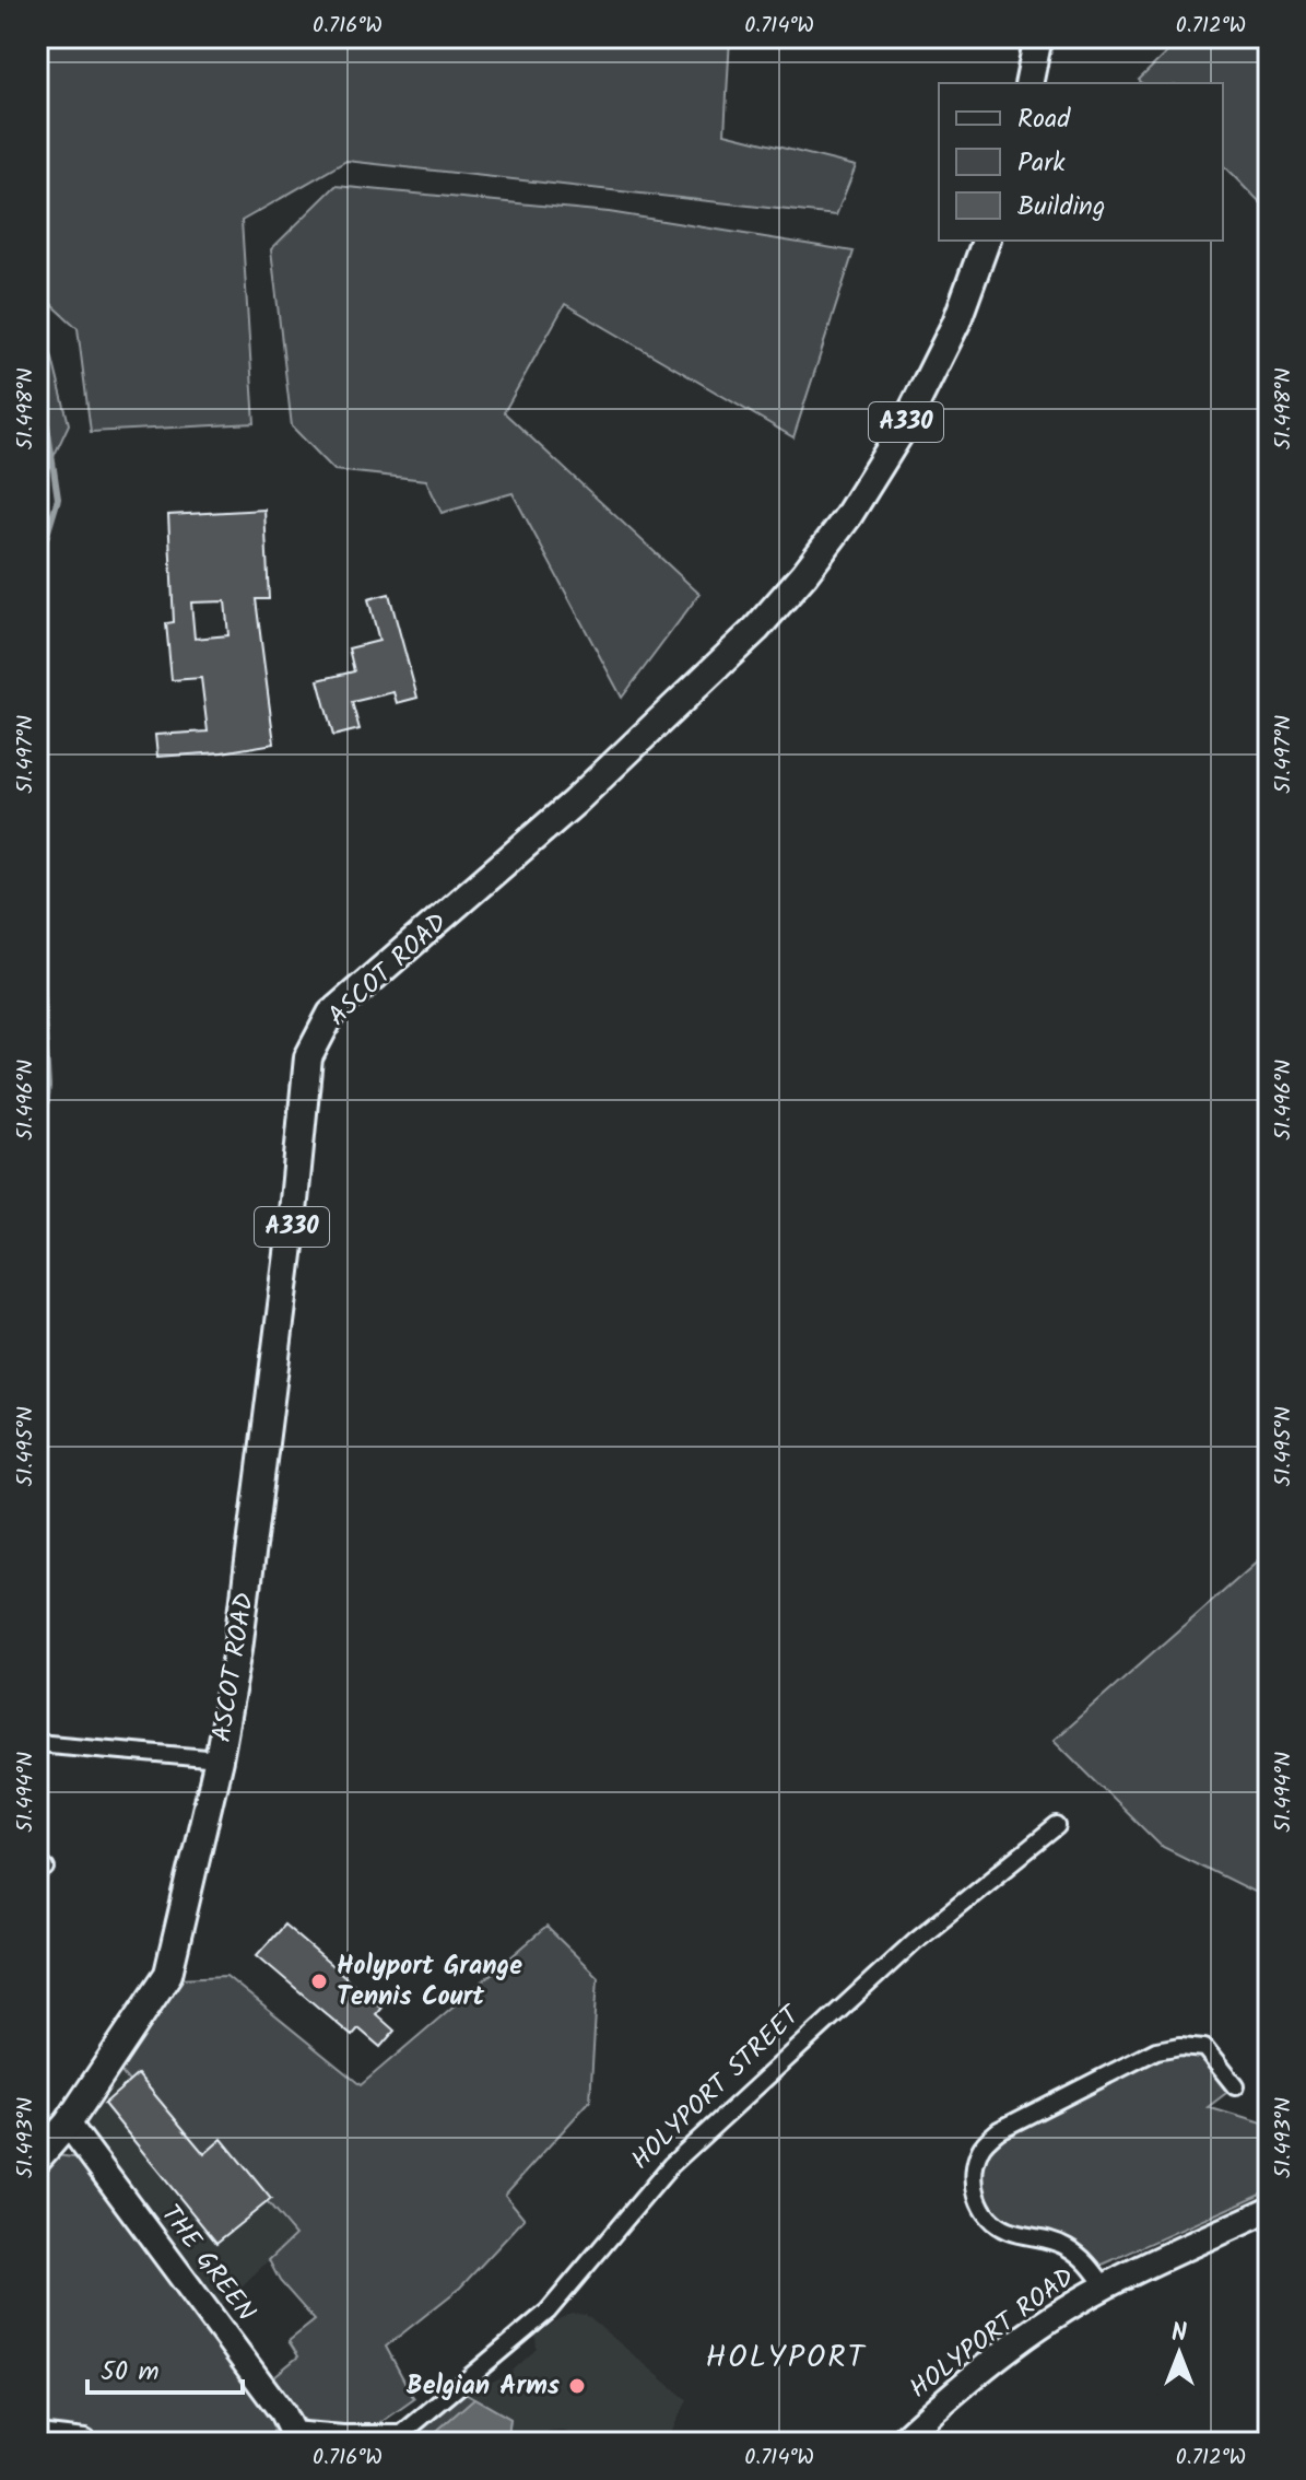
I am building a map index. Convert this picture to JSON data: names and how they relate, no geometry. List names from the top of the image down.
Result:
{
  "streets": {
    "main road": ["A330", "ASCOT ROAD"],
    "street": ["HOLYPORT STREET", "THE GREEN", "HOLYPORT ROAD"]
  },
  "crossings": [
    ["ASCOT ROAD", "THE GREEN"]
  ],
  "districts": ["HOLYPORT"],
  "places": ["Holyport Grange Tennis Court", "Belgian Arms"],
  "legend": ["Road", "Park", "Building"],
  "scale_bar": "50 m",
  "north": "top",
  "coordinates": [
    "0.716°W",
    "0.714°W",
    "0.712°W",
    "51.498°N",
    "51.497°N",
    "51.496°N",
    "51.495°N",
    "51.494°N",
    "51.493°N"
  ]
}
